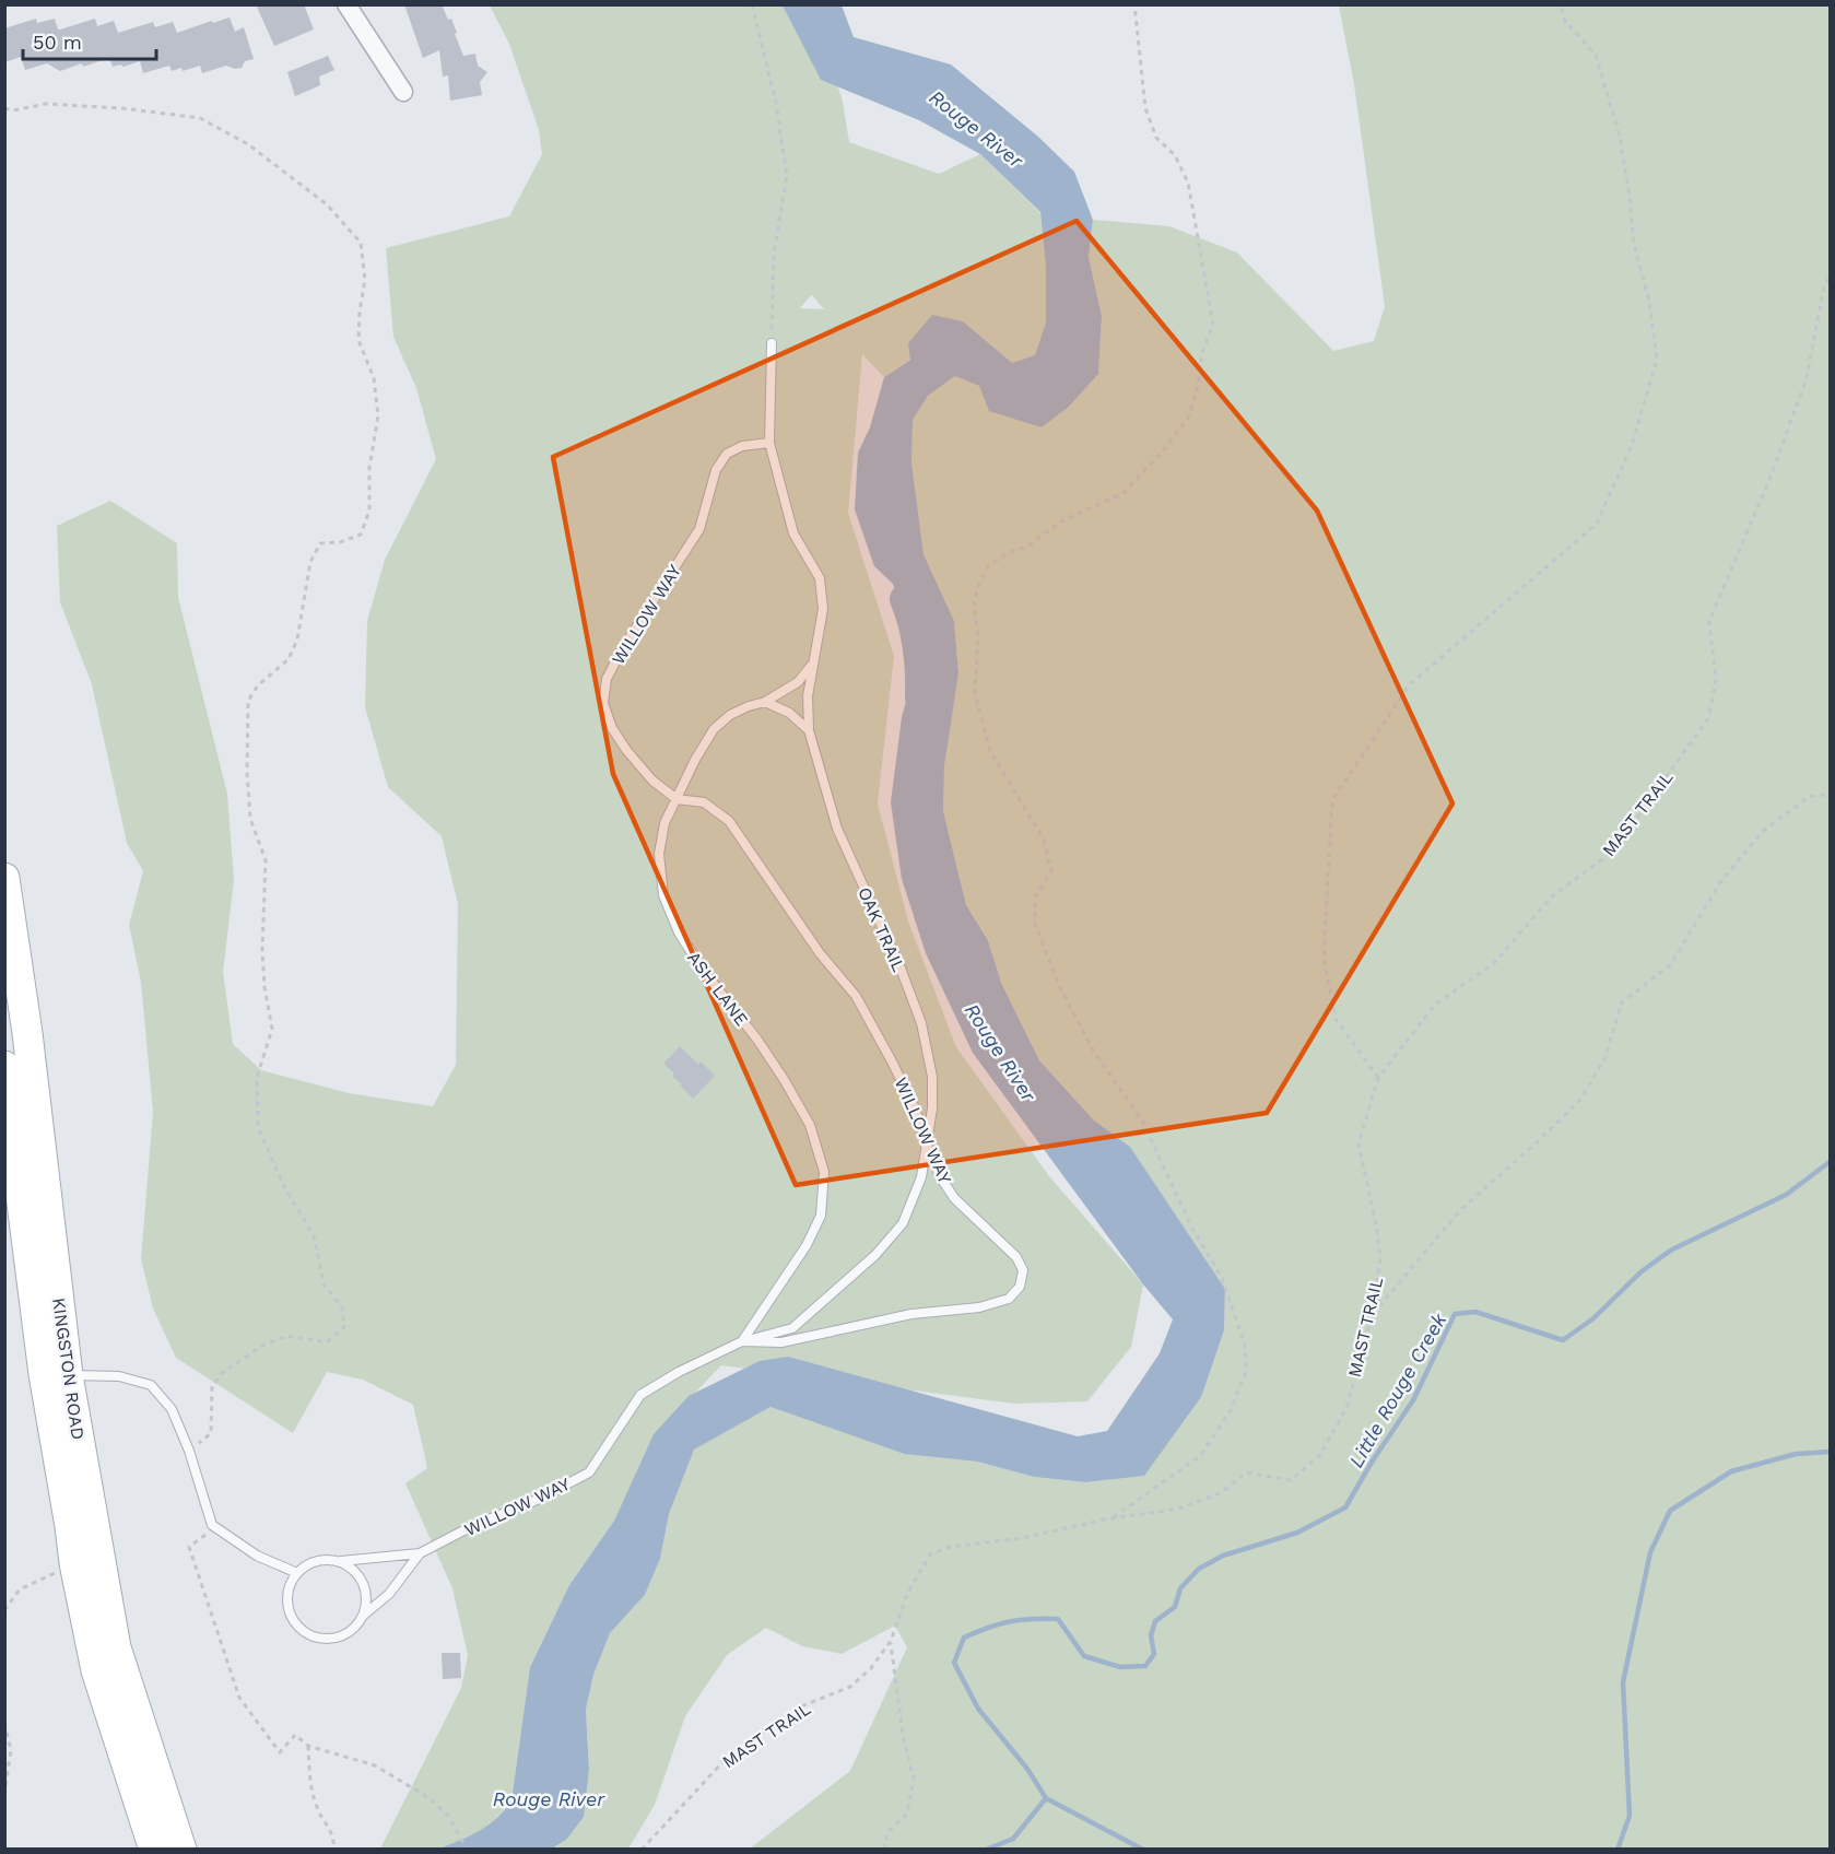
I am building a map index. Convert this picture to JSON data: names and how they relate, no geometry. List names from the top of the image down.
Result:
{
  "streets": {
    "main road": ["KINGSTON ROAD"],
    "lane": ["WILLOW WAY", "OAK TRAIL", "ASH LANE"],
    "path": ["MAST TRAIL"]
  },
  "crossings": [
    ["WILLOW WAY", "OAK TRAIL"],
    ["WILLOW WAY", "ASH LANE"],
    ["OAK TRAIL", "ASH LANE"]
  ],
  "water": ["Rouge River", "Little Rouge Creek"],
  "scale_bar": "50 m"
}
